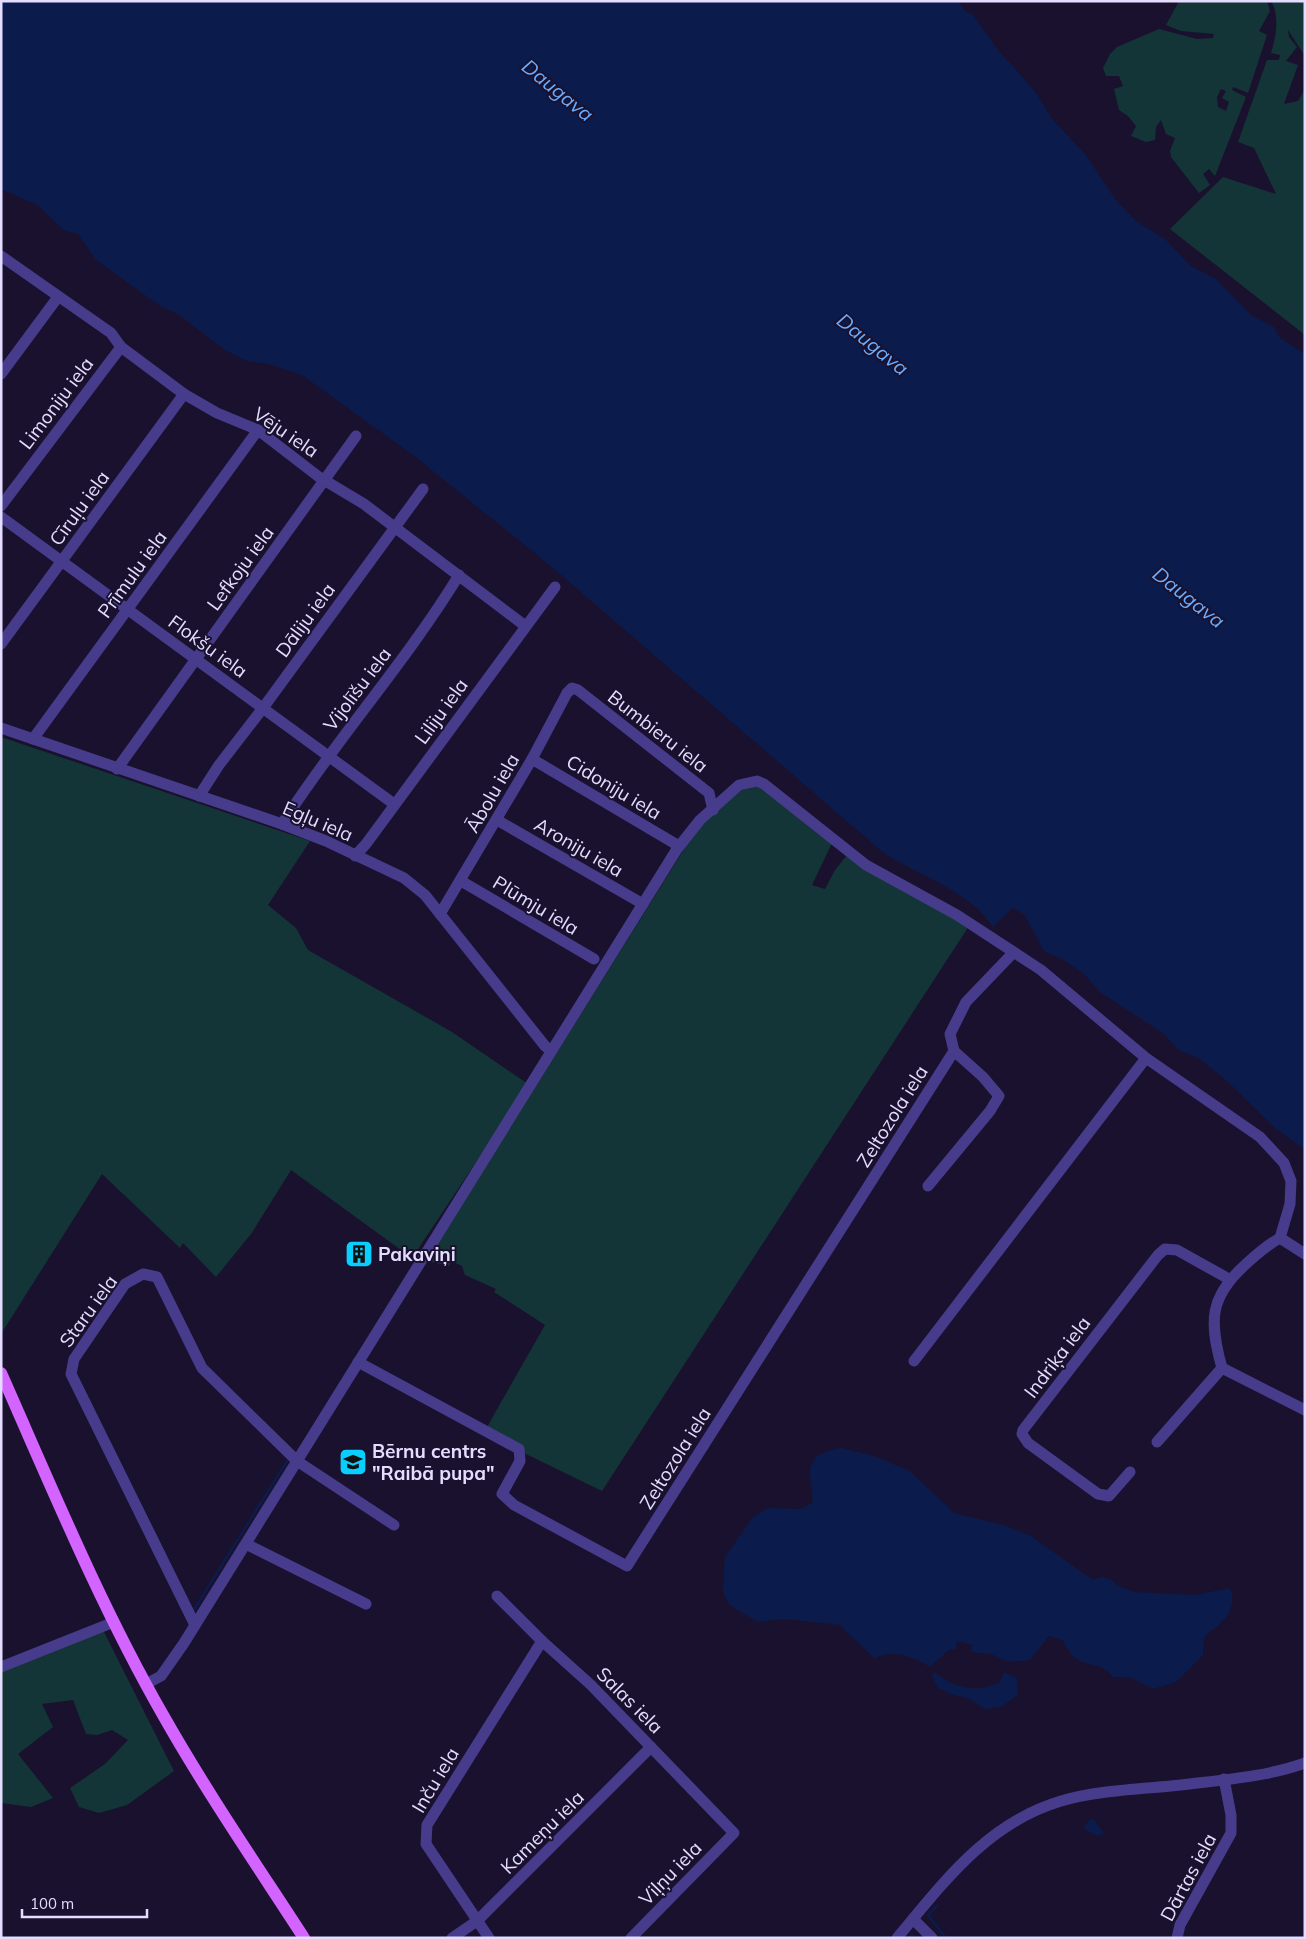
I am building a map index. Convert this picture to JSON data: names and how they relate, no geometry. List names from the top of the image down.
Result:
{
  "streets": {
    "street": [
      "Limoniju iela",
      "Vēju iela",
      "Cīruļu iela",
      "Lefkoju iela",
      "Prīmulu iela",
      "Dāliju iela",
      "Flokšu iela",
      "Vijolīšu iela",
      "Liliju iela",
      "Bumbieru iela",
      "Cidoniju iela",
      "Ābolu iela",
      "Egļu iela",
      "Aroniju iela",
      "Plūmju iela",
      "Zeltozola iela",
      "Staru iela",
      "Indriķa iela",
      "Salas iela",
      "Inču iela",
      "Kameņu iela",
      "Viļņu iela",
      "Dārtas iela"
    ]
  },
  "crossings": [
    ["Limoniju iela", "Vēju iela"],
    ["Vēju iela", "Cīruļu iela"],
    ["Vēju iela", "Lefkoju iela"],
    ["Vēju iela", "Prīmulu iela"],
    ["Vēju iela", "Dāliju iela"],
    ["Vēju iela", "Vijolīšu iela"],
    ["Vēju iela", "Liliju iela"],
    ["Cīruļu iela", "Flokšu iela"],
    ["Lefkoju iela", "Flokšu iela"],
    ["Lefkoju iela", "Egļu iela"],
    ["Prīmulu iela", "Flokšu iela"],
    ["Prīmulu iela", "Egļu iela"],
    ["Dāliju iela", "Flokšu iela"],
    ["Dāliju iela", "Egļu iela"],
    ["Flokšu iela", "Vijolīšu iela"],
    ["Flokšu iela", "Liliju iela"],
    ["Vijolīšu iela", "Egļu iela"],
    ["Liliju iela", "Egļu iela"],
    ["Bumbieru iela", "Ābolu iela"],
    ["Cidoniju iela", "Ābolu iela"],
    ["Ābolu iela", "Egļu iela"],
    ["Ābolu iela", "Aroniju iela"],
    ["Ābolu iela", "Plūmju iela"],
    ["Salas iela", "Inču iela"],
    ["Salas iela", "Kameņu iela"],
    ["Salas iela", "Viļņu iela"],
    ["Inču iela", "Kameņu iela"]
  ],
  "water": ["Daugava"],
  "places": {
    "building": ["Pakaviņi"],
    "school or university": ["Bērnu centrs \"Raibā pupa\""]
  },
  "scale_bar": "100 m"
}
